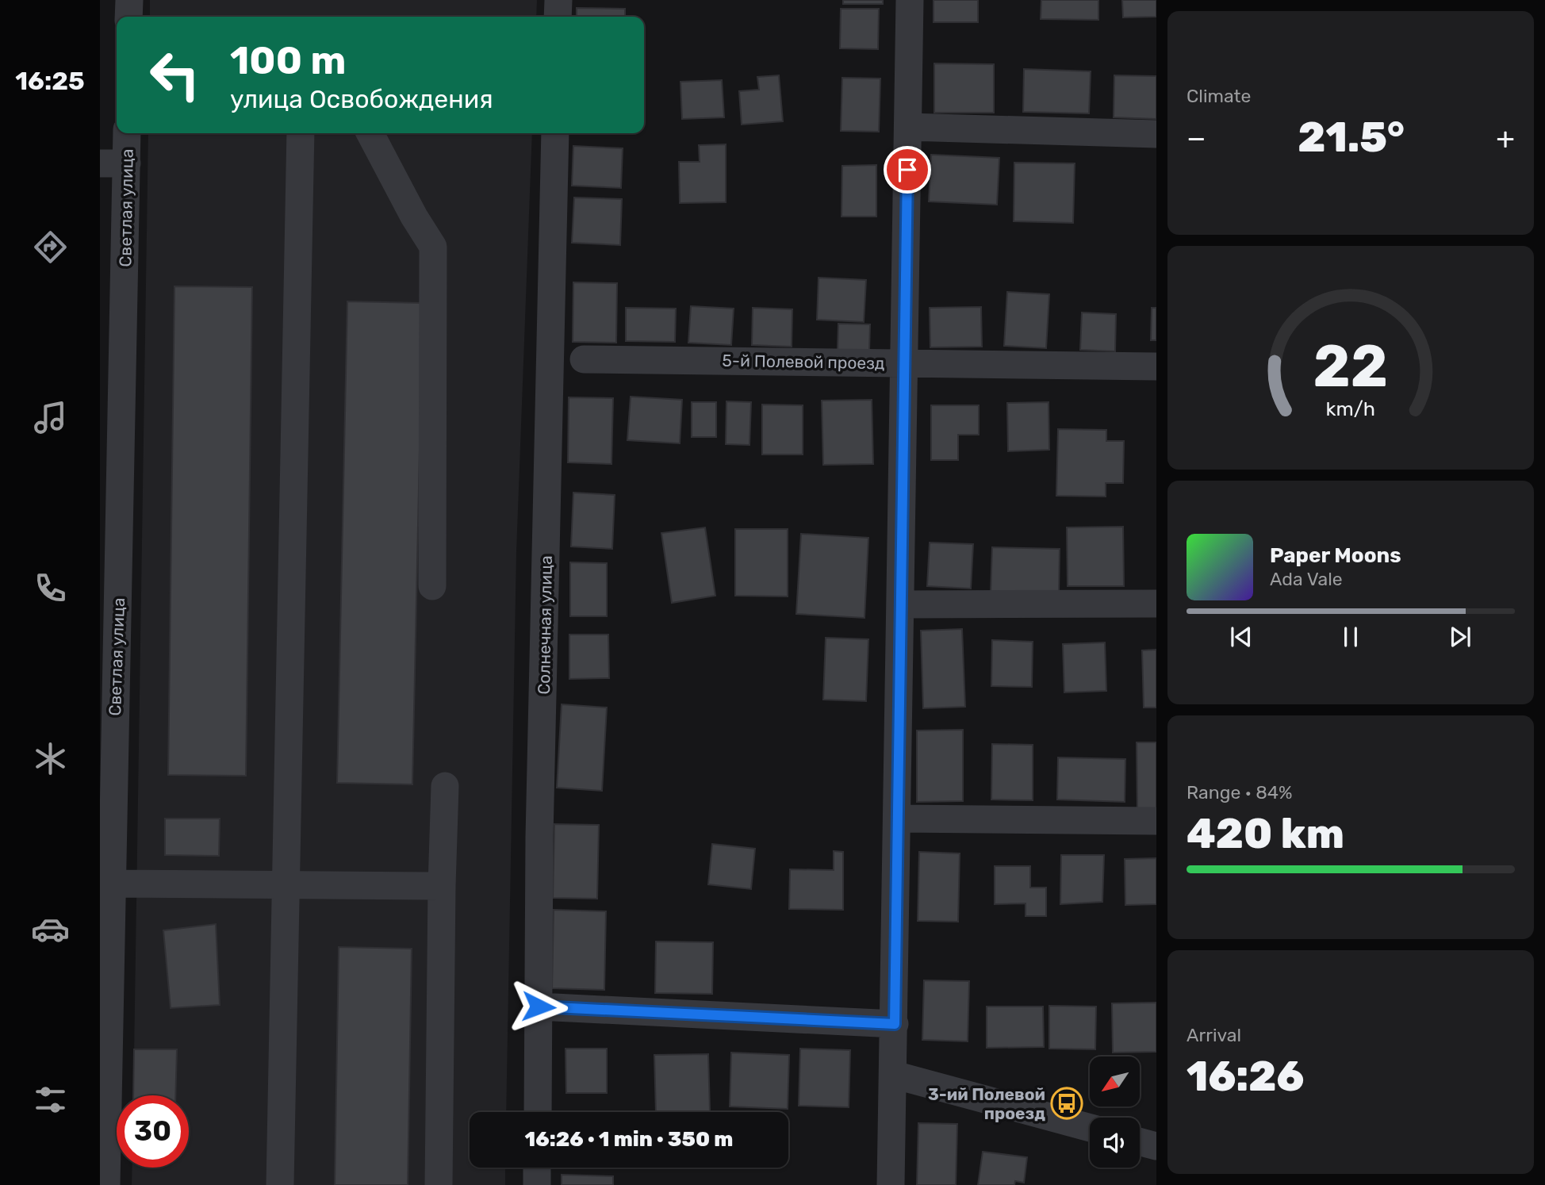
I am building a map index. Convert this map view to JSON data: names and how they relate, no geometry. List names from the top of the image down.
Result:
{
  "streets": {
    "street": ["Светлая улица", "5-й Полевой проезд", "Солнечная улица"]
  },
  "places": {
    "bus stop": ["3-ий Полевой проезд"]
  },
  "north": "bottom left",
  "page": {
    "tabs": "16:25",
    "tile": [
      "Climate",
      ["Range · 84%", "420 km"],
      ["Arrival", "16:26"]
    ],
    "turn": ["100 m", "улица Освобождения"],
    "heat": ["−", "21.5°", "+"],
    "song": ["Paper Moons", "Ada Vale"],
    "limit": "30",
    "trip": "16:26 · 1 min · 350 m",
    "gauge": ["22", "km/h"]
  }
}
